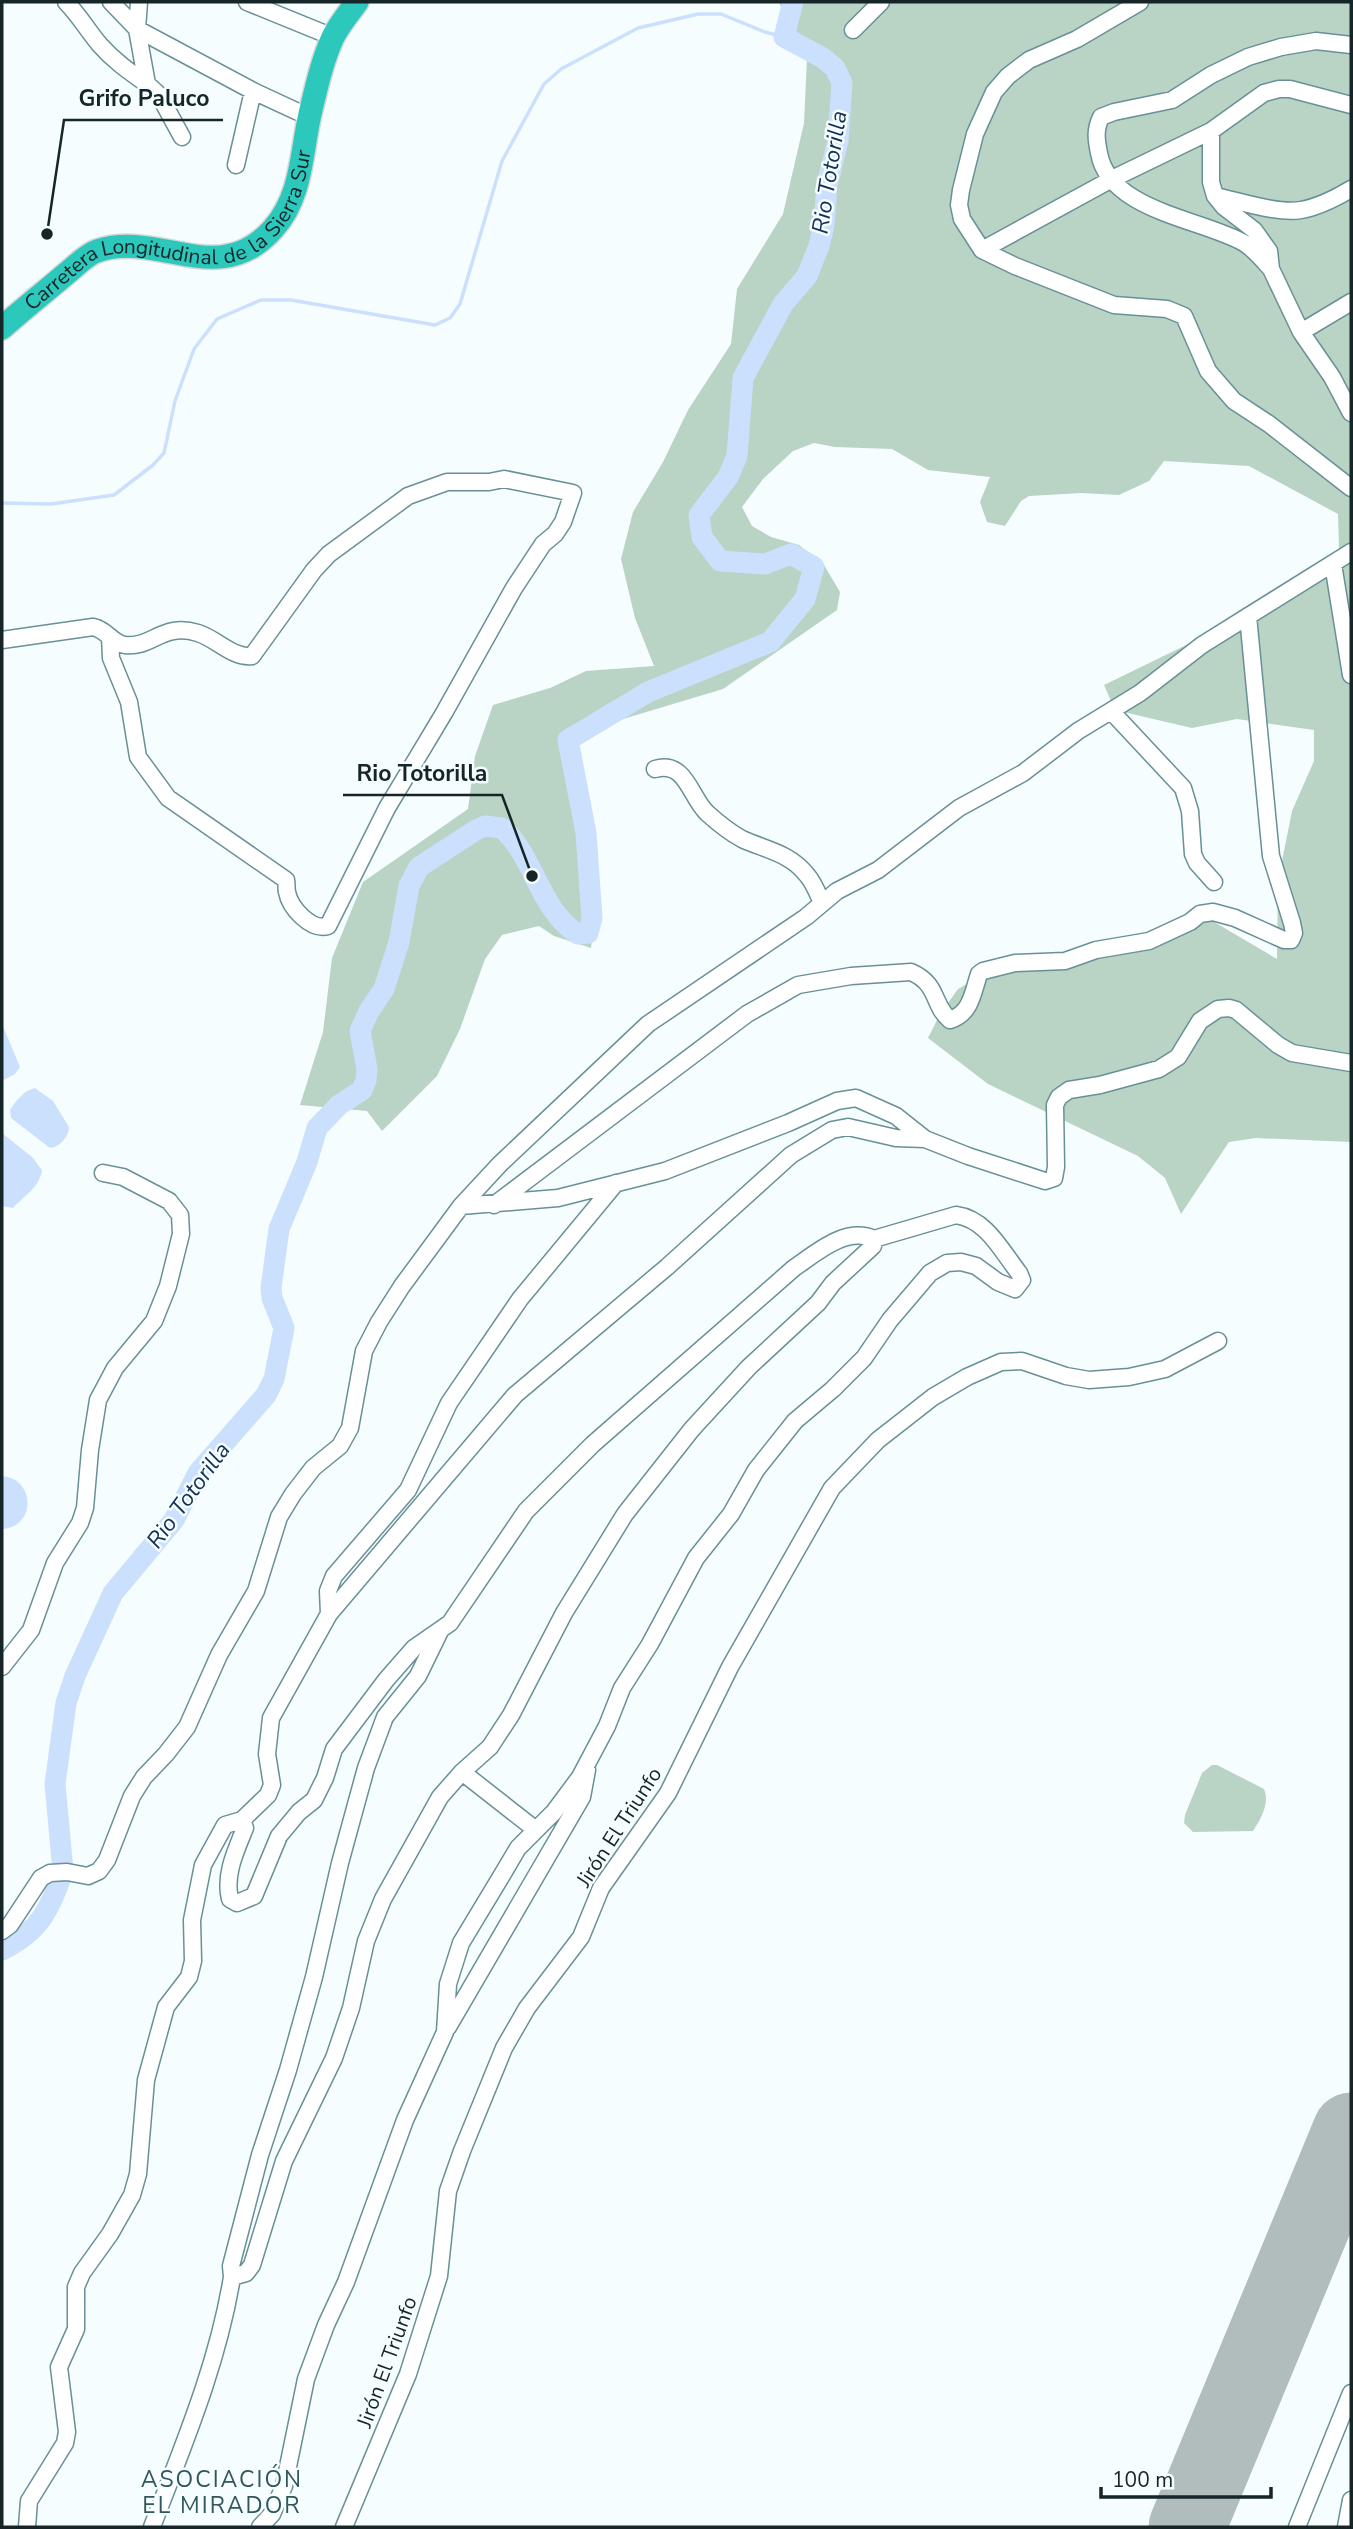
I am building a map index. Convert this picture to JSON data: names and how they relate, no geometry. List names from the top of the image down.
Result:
{
  "streets": {
    "highway": ["Carretera Longitudinal de la Sierra Sur"],
    "street": ["Jirón El Triunfo"]
  },
  "districts": ["ASOCIACIÓN EL MIRADOR"],
  "water": ["Rio Totorilla"],
  "places": ["Grifo Paluco", "Rio Totorilla"],
  "scale_bar": "100 m"
}
